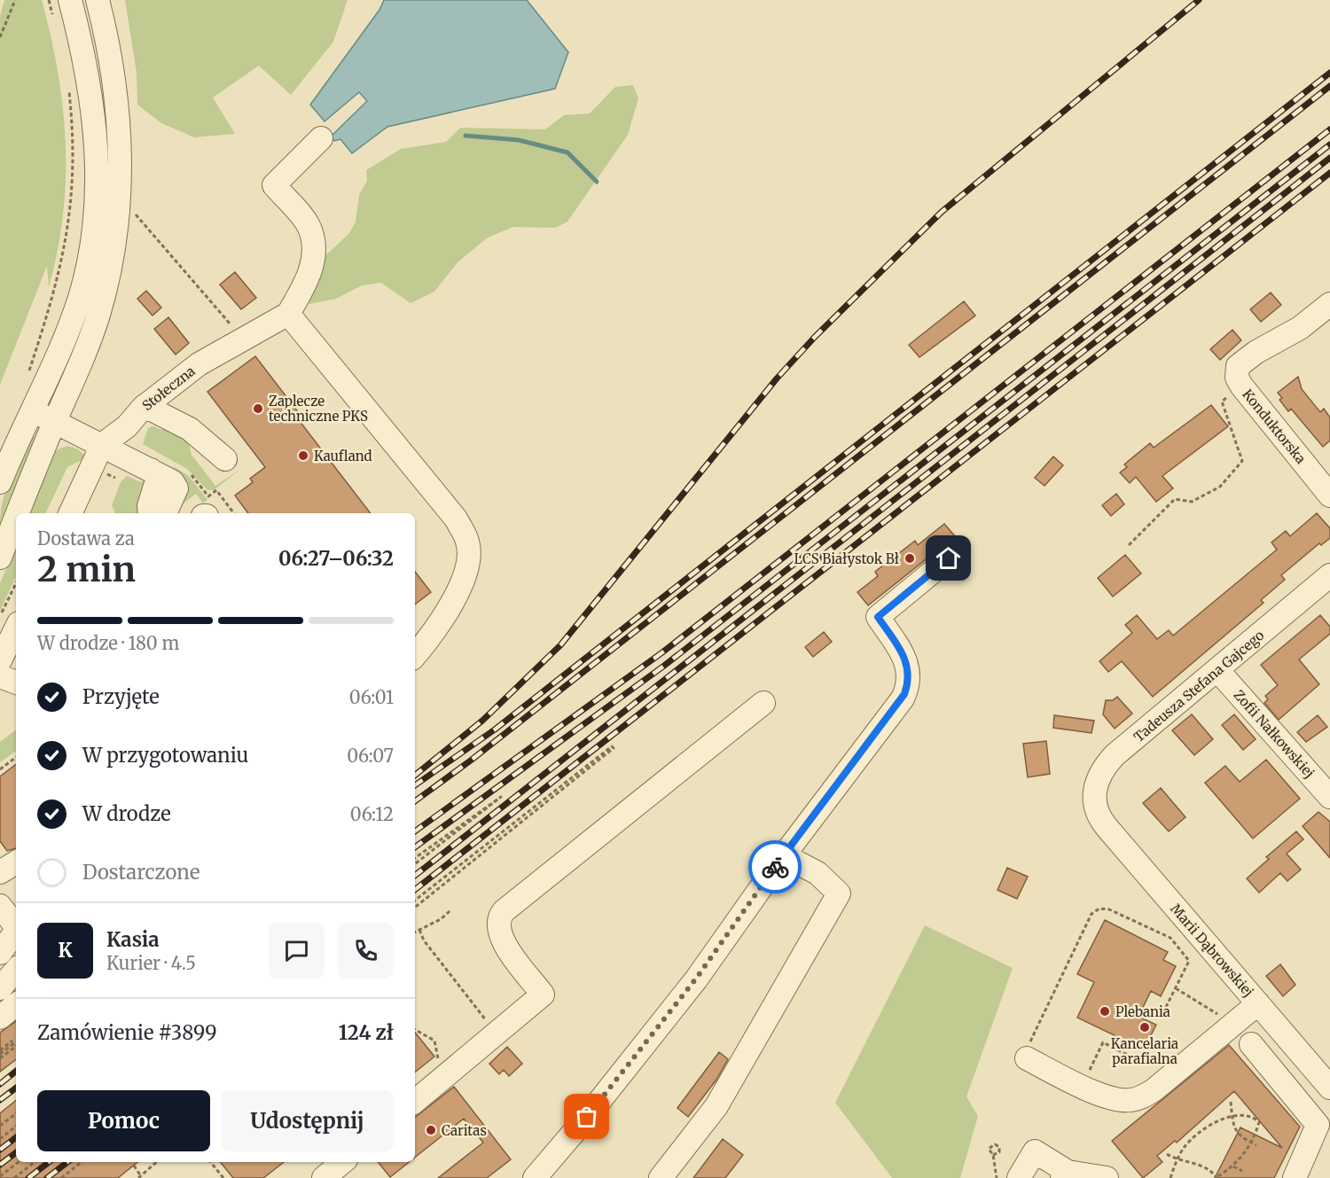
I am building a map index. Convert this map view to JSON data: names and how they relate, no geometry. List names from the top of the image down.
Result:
{
  "streets": {
    "street": [
      "Stołeczna",
      "Konduktorska",
      "Tadeusza Stefana Gajcego",
      "Zofii Nałkowskiej",
      "Marii Dąbrowskiej"
    ]
  },
  "crossings": [
    ["Tadeusza Stefana Gajcego", "Zofii Nałkowskiej"],
    ["Tadeusza Stefana Gajcego", "Marii Dąbrowskiej"]
  ],
  "places": [
    "Zaplecze techniczne PKS",
    "Kaufland",
    "LCS Białystok Bł",
    "Plebania",
    "Kancelaria parafialna",
    "Caritas"
  ],
  "page": {
    "heading": ["2 min", "Dostawa za", "06:27–06:32"],
    "panel": [
      "Kasia",
      "Kurier · 4.5",
      "Zamówienie #3899",
      "124 zł"
    ],
    "bar": "W drodze · 180 m",
    "list": [
      ["Przyjęte", "06:01"],
      ["W przygotowaniu", "06:07"],
      ["W drodze", "06:12"],
      "Dostarczone"
    ],
    "round": "K",
    "buttons": ["Pomoc", "Udostępnij"]
  }
}
